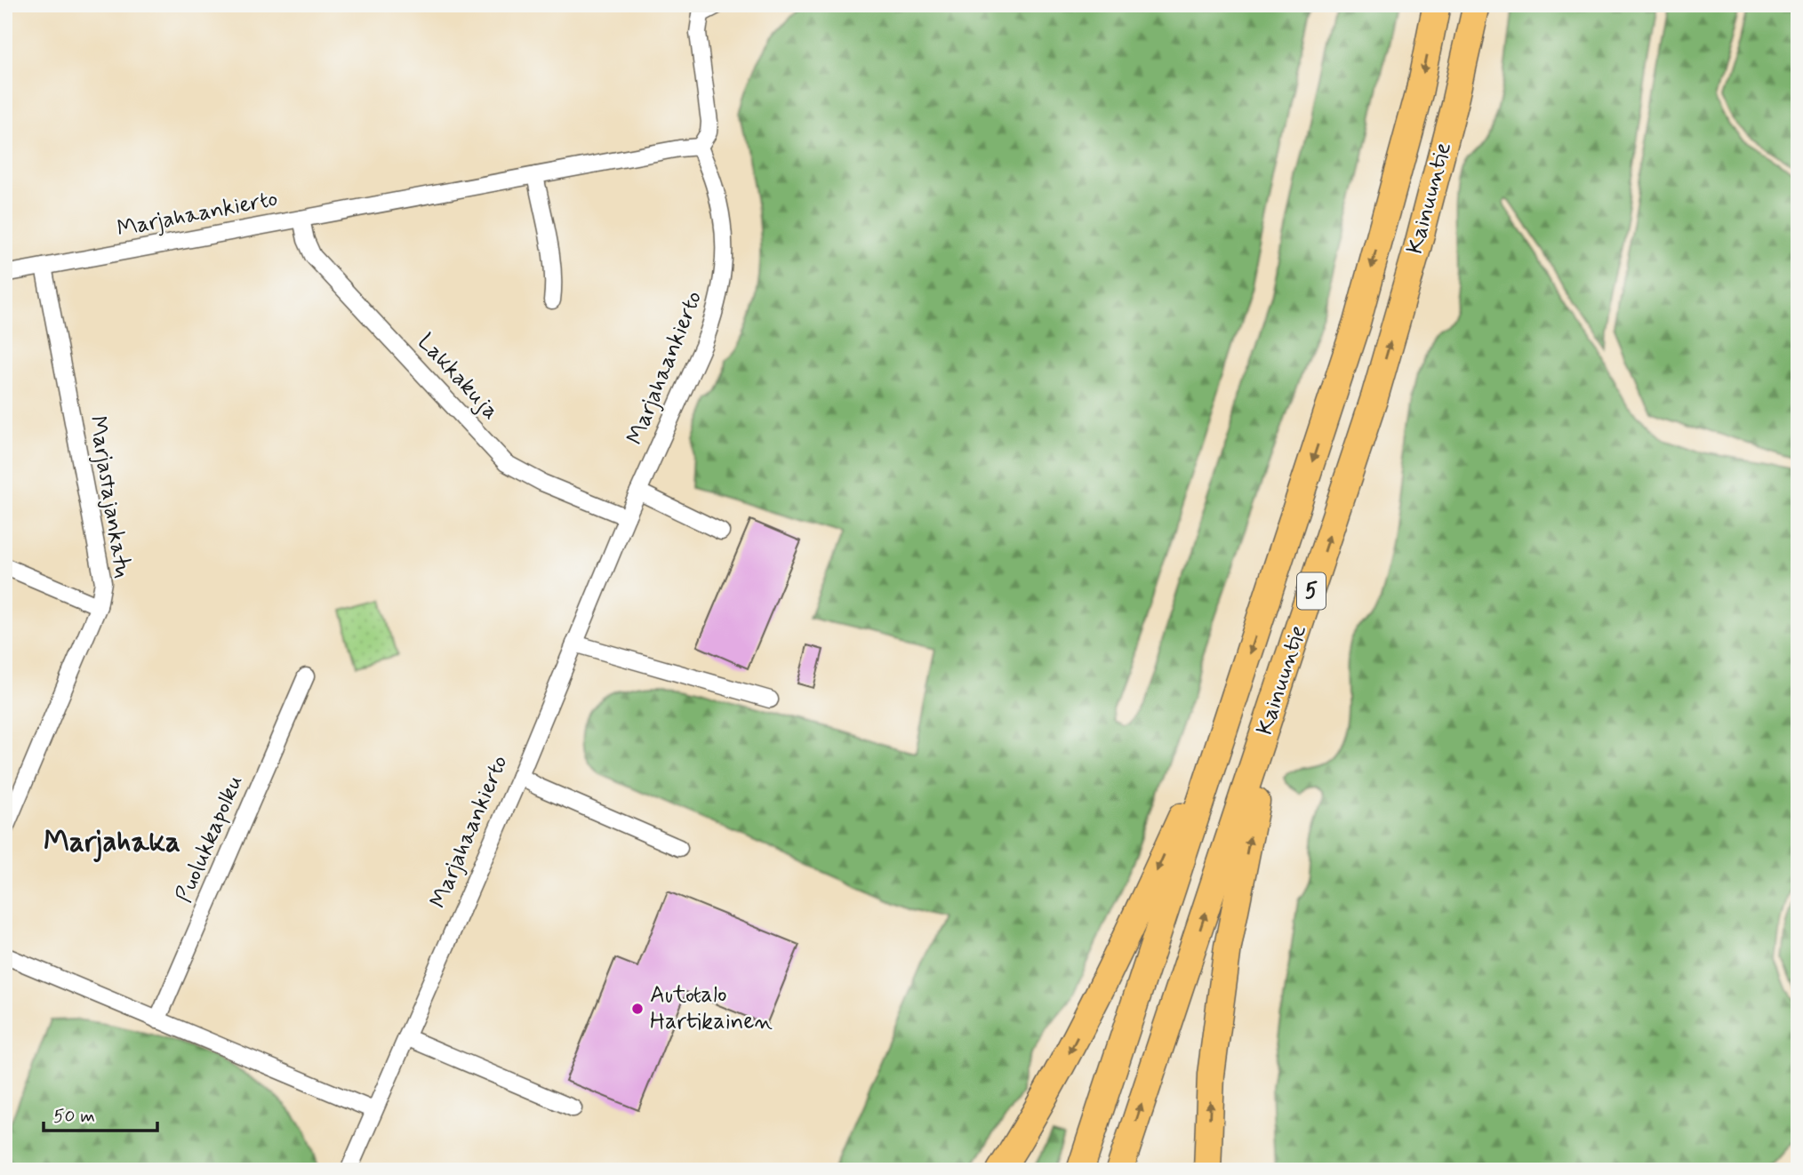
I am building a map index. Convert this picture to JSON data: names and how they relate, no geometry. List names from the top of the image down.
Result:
{
  "streets": {
    "highway": ["Kainuuntie", "5"],
    "street": [
      "Marjahaankierto",
      "Lakkakuja",
      "Marjastajankatu",
      "Puolukkapolku"
    ]
  },
  "crossings": [
    ["Marjahaankierto", "Lakkakuja"],
    ["Marjahaankierto", "Marjastajankatu"]
  ],
  "districts": ["Marjahaka"],
  "places": ["Autotalo Hartikainen"],
  "scale_bar": "50 m"
}
